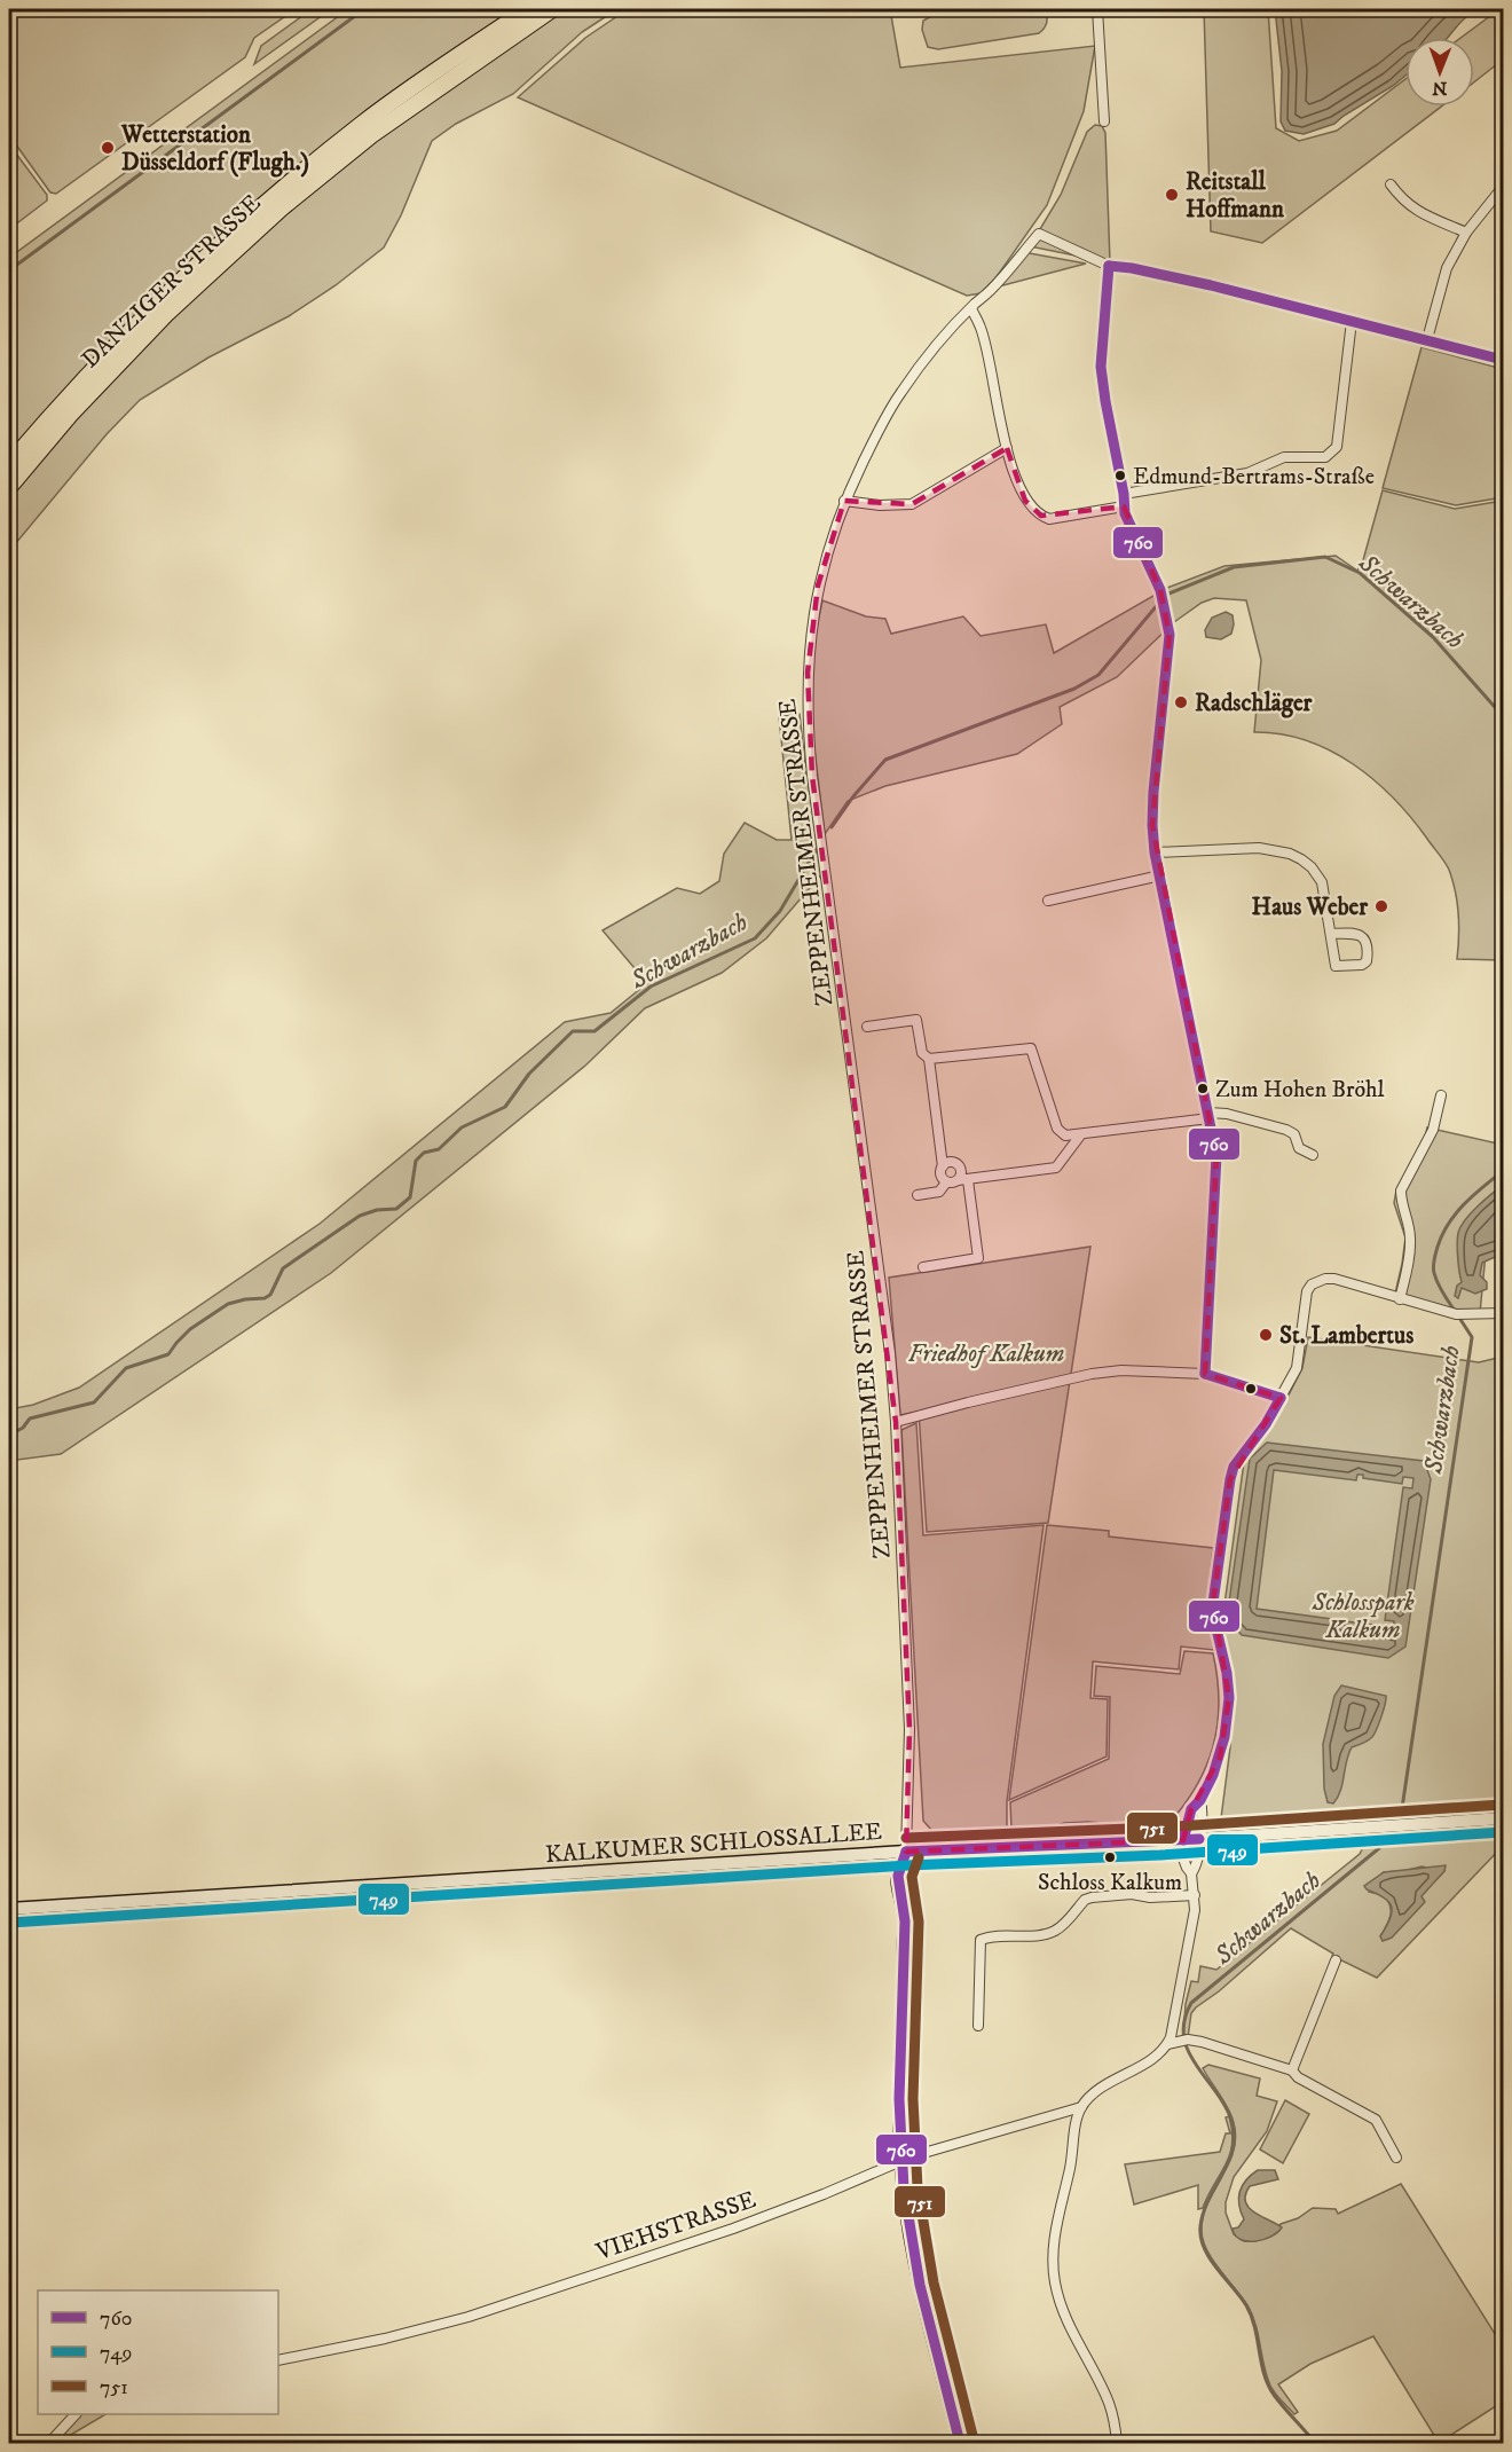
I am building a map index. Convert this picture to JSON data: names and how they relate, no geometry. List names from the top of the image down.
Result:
{
  "streets": {
    "highway": ["DANZIGER STRASSE"],
    "main road": ["KALKUMER SCHLOSSALLEE"],
    "street": ["ZEPPENHEIMER STRASSE", "VIEHSTRASSE"]
  },
  "crossings": [
    ["ZEPPENHEIMER STRASSE", "KALKUMER SCHLOSSALLEE"]
  ],
  "water": ["Schwarzbach"],
  "parks": ["Friedhof Kalkum", "Schlosspark Kalkum"],
  "places": [
    "Wetterstation Düsseldorf (Flugh.)",
    "Reitstall Hoffmann",
    "Edmund-Bertrams-Straße",
    "Radschläger",
    "Haus Weber",
    "Zum Hohen Bröhl",
    "St. Lambertus",
    "Schloss Kalkum"
  ],
  "lines": ["transit line 760", "transit line 751", "transit line 749"],
  "legend": ["760", "749", "751"],
  "north": "bottom"
}
